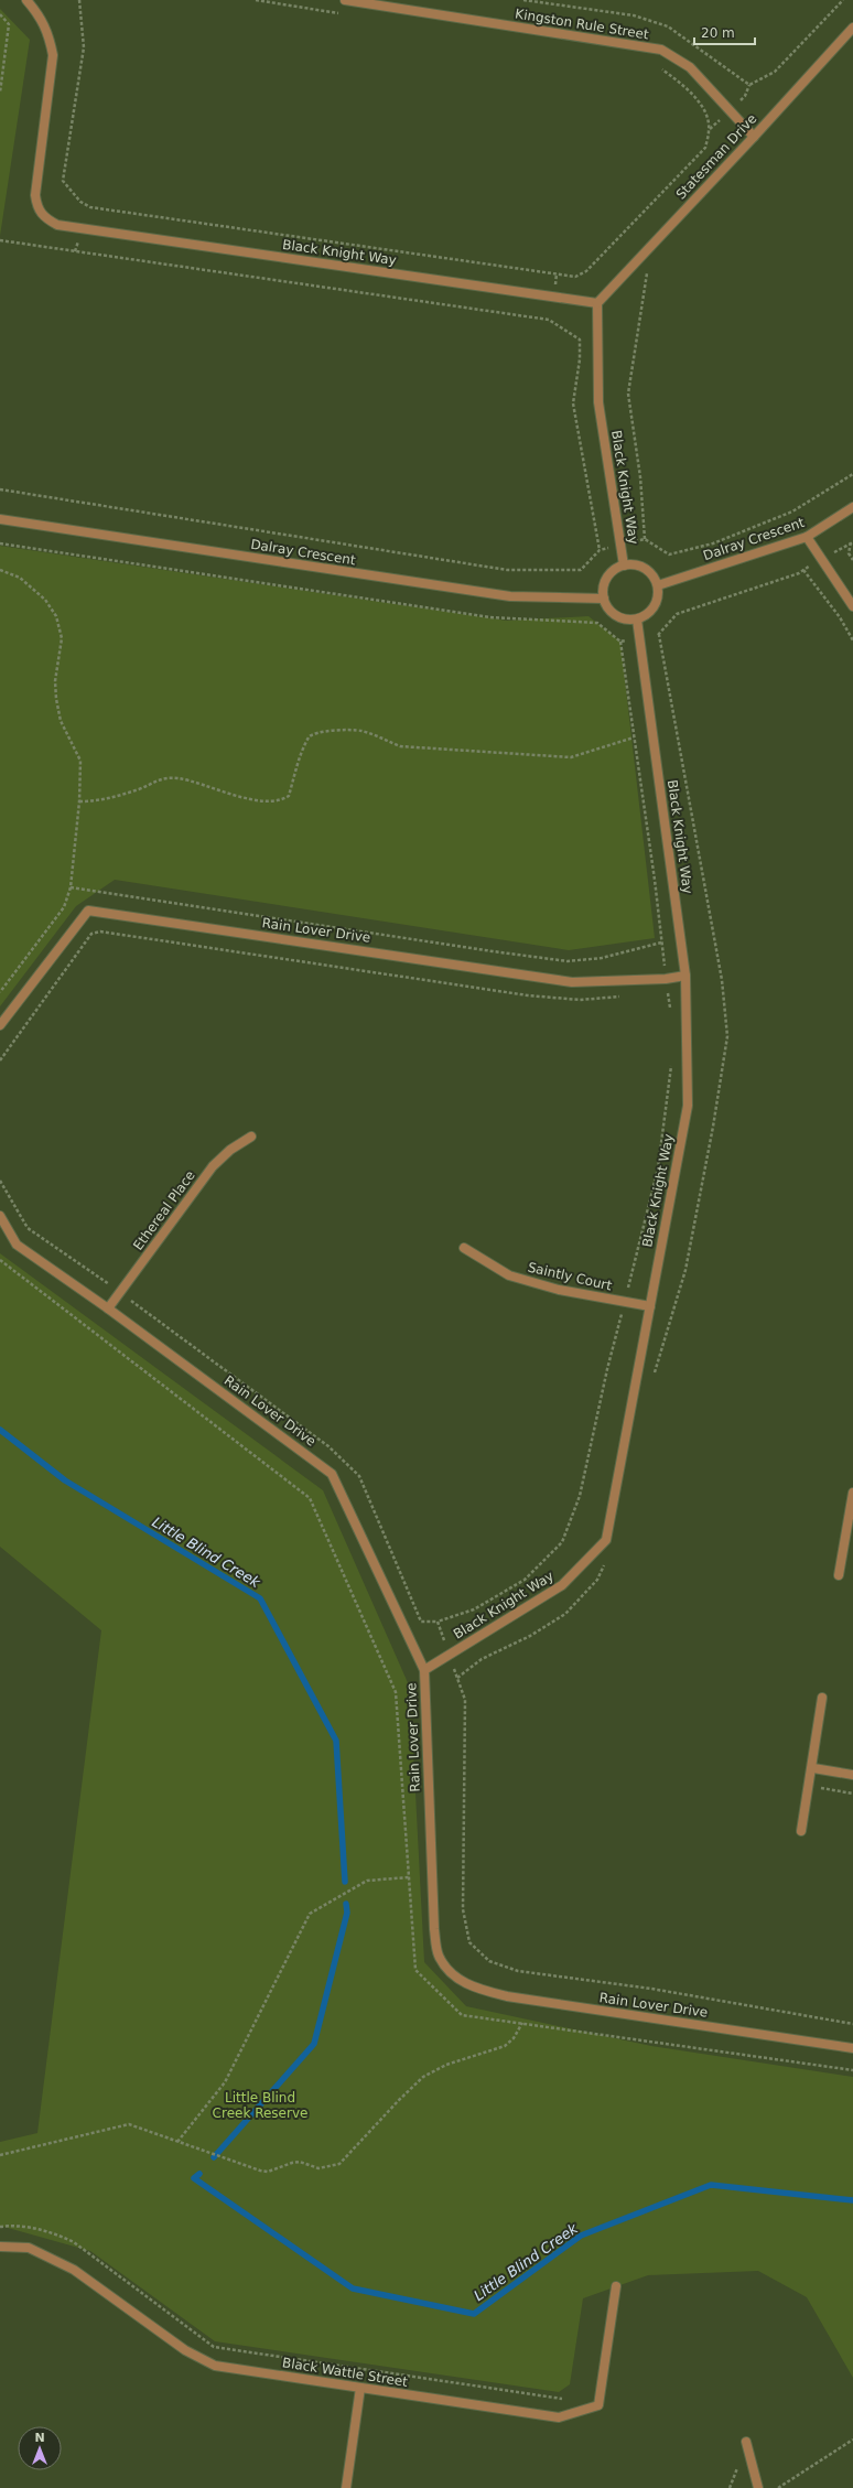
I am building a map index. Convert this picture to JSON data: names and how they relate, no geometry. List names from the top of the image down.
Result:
{
  "streets": {
    "street": [
      "Kingston Rule Street",
      "Statesman Drive",
      "Black Knight Way",
      "Dalray Crescent",
      "Rain Lover Drive",
      "Ethereal Place",
      "Saintly Court",
      "Black Wattle Street"
    ]
  },
  "crossings": [
    ["Kingston Rule Street", "Statesman Drive"],
    ["Statesman Drive", "Black Knight Way"],
    ["Black Knight Way", "Dalray Crescent"],
    ["Black Knight Way", "Rain Lover Drive"],
    ["Black Knight Way", "Saintly Court"],
    ["Rain Lover Drive", "Ethereal Place"]
  ],
  "water": ["Little Blind Creek"],
  "parks": ["Little Blind Creek Reserve"],
  "scale_bar": "20 m",
  "north": "top"
}
